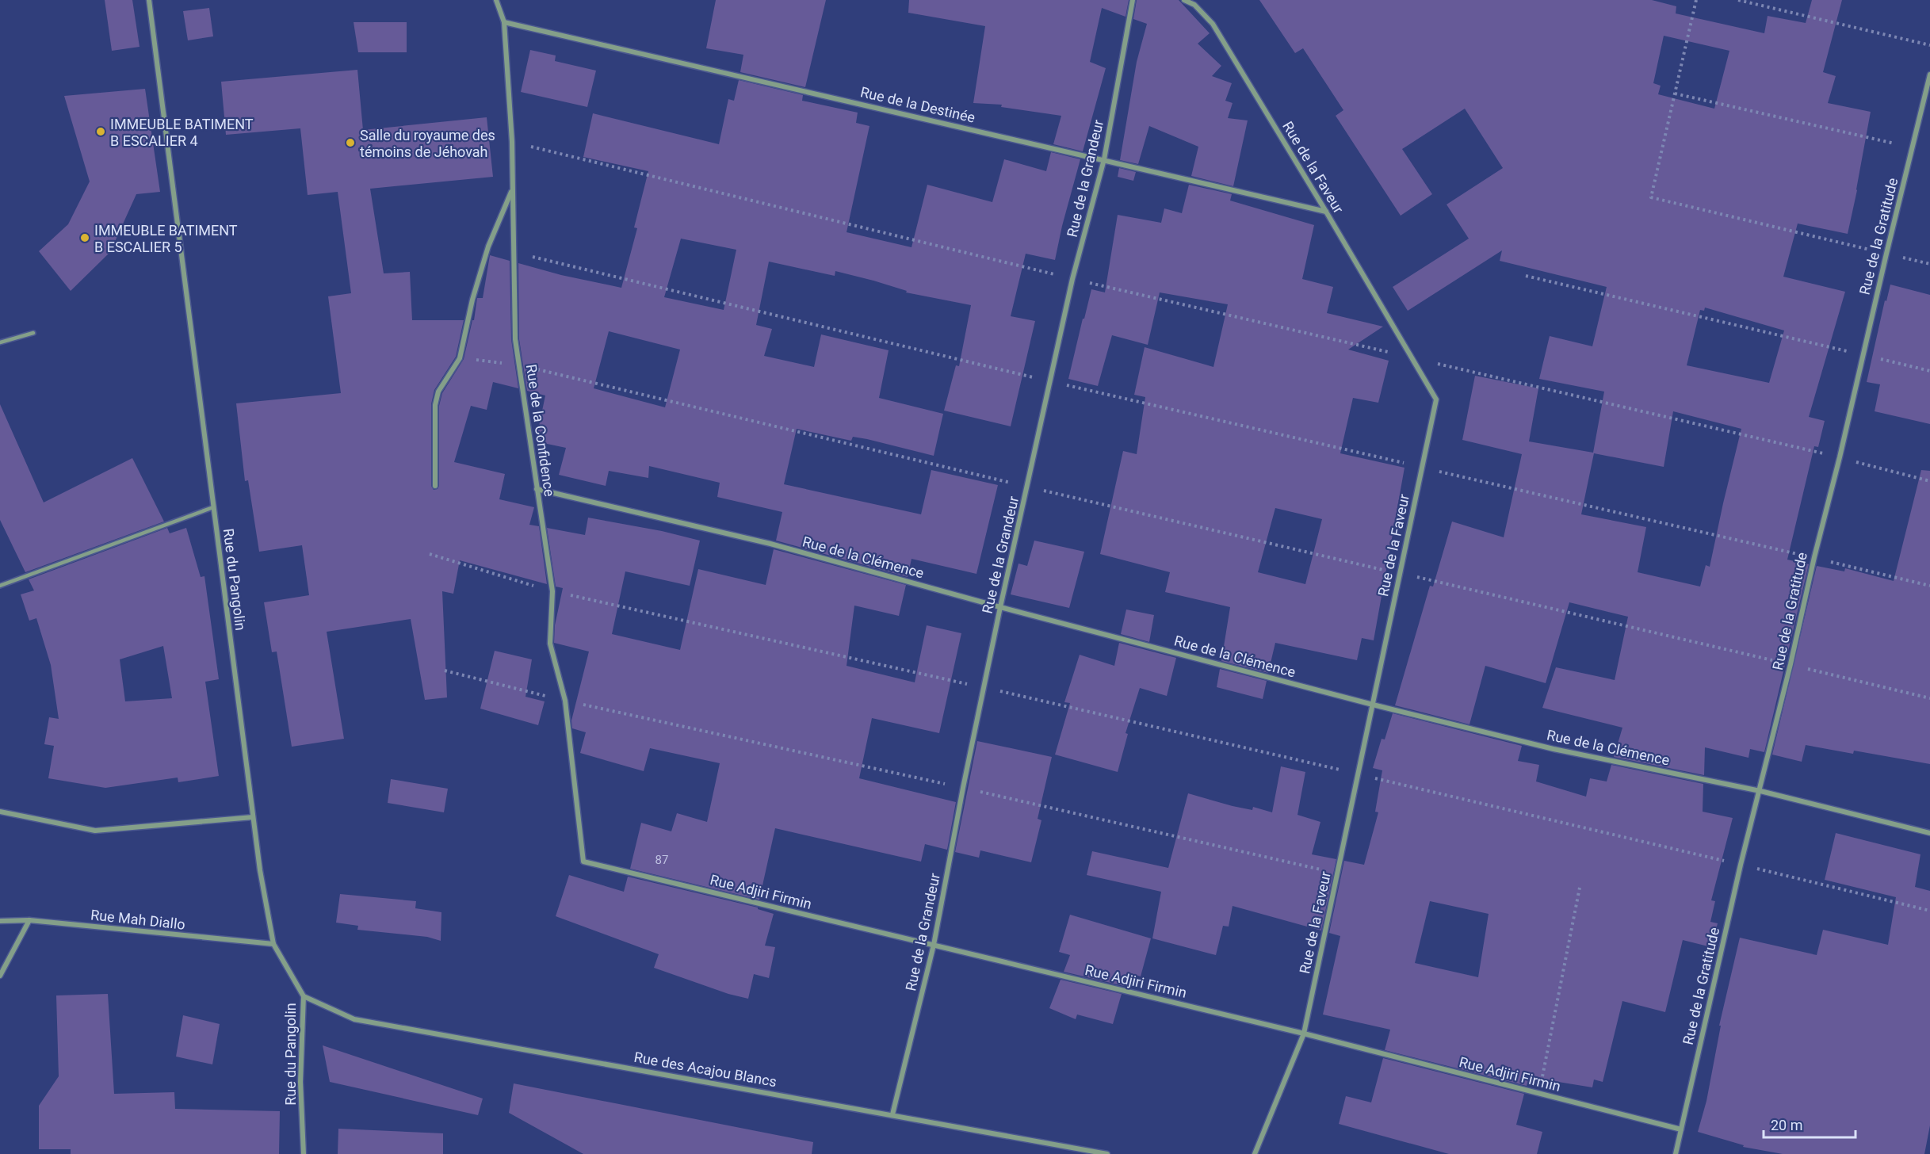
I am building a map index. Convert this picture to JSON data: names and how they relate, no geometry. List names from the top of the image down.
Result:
{
  "streets": {
    "street": [
      "Rue de la Destinée",
      "Rue de la Faveur",
      "Rue de la Grandeur",
      "Rue de la Gratitude",
      "Rue de la Confidence",
      "Rue de la Clémence",
      "Rue du Pangolin",
      "Rue Adjiri Firmin",
      "Rue Mah Diallo",
      "Rue des Acajou Blancs"
    ]
  },
  "crossings": [
    ["Rue de la Destinée", "Rue de la Faveur"],
    ["Rue de la Destinée", "Rue de la Grandeur"],
    ["Rue de la Destinée", "Rue de la Confidence"],
    ["Rue de la Faveur", "Rue de la Clémence"],
    ["Rue de la Faveur", "Rue Adjiri Firmin"],
    ["Rue de la Grandeur", "Rue de la Clémence"],
    ["Rue de la Grandeur", "Rue Adjiri Firmin"],
    ["Rue de la Grandeur", "Rue des Acajou Blancs"],
    ["Rue de la Gratitude", "Rue de la Clémence"],
    ["Rue de la Gratitude", "Rue Adjiri Firmin"],
    ["Rue de la Confidence", "Rue de la Clémence"],
    ["Rue de la Confidence", "Rue Adjiri Firmin"],
    ["Rue du Pangolin", "Rue Mah Diallo"],
    ["Rue du Pangolin", "Rue des Acajou Blancs"]
  ],
  "places": ["IMMEUBLE BATIMENT B ESCALIER 4", "Salle du royaume des témoins de Jéhovah", "IMMEUBLE BATIMENT B ESCALIER 5"],
  "house_numbers": ["87"],
  "scale_bar": "20 m"
}
